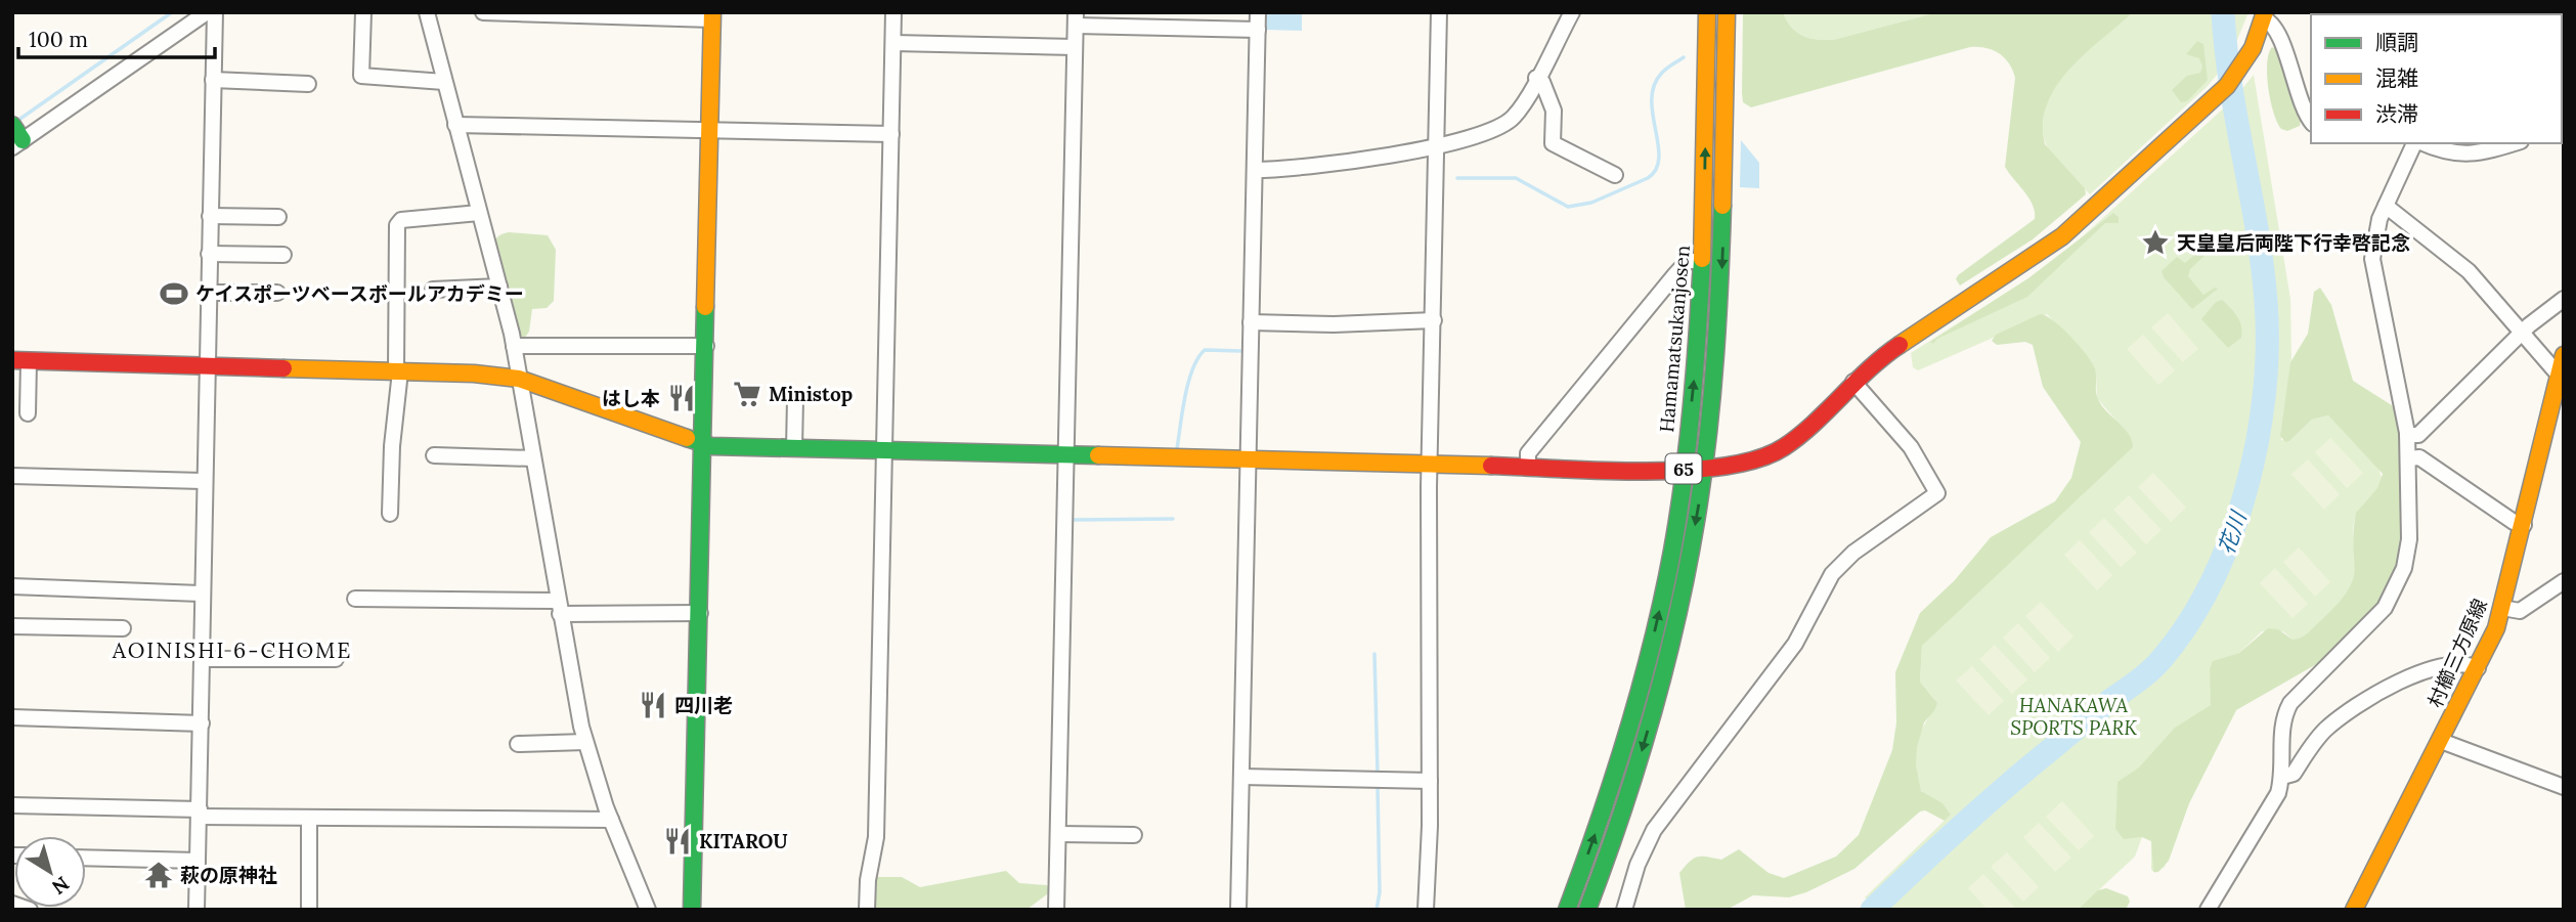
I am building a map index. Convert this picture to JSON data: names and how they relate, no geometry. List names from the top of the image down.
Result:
{
  "streets": {
    "street": ["Hamamatsukanjosen", "65", "村櫛三方原線"]
  },
  "districts": ["AOINISHI 6-CHOME"],
  "water": ["花川"],
  "parks": ["HANAKAWA SPORTS PARK"],
  "places": {
    "place": ["天皇皇后両陛下行幸啓記念"],
    "sports": ["ケイスポーツベースボールアカデミー"],
    "supermarket": ["Ministop"],
    "restaurant": ["はし本", "四川老", "KITAROU"],
    "temple": ["萩の原神社"]
  },
  "legend": ["順調", "混雑", "渋滞"],
  "scale_bar": "100 m",
  "north": "bottom right"
}
